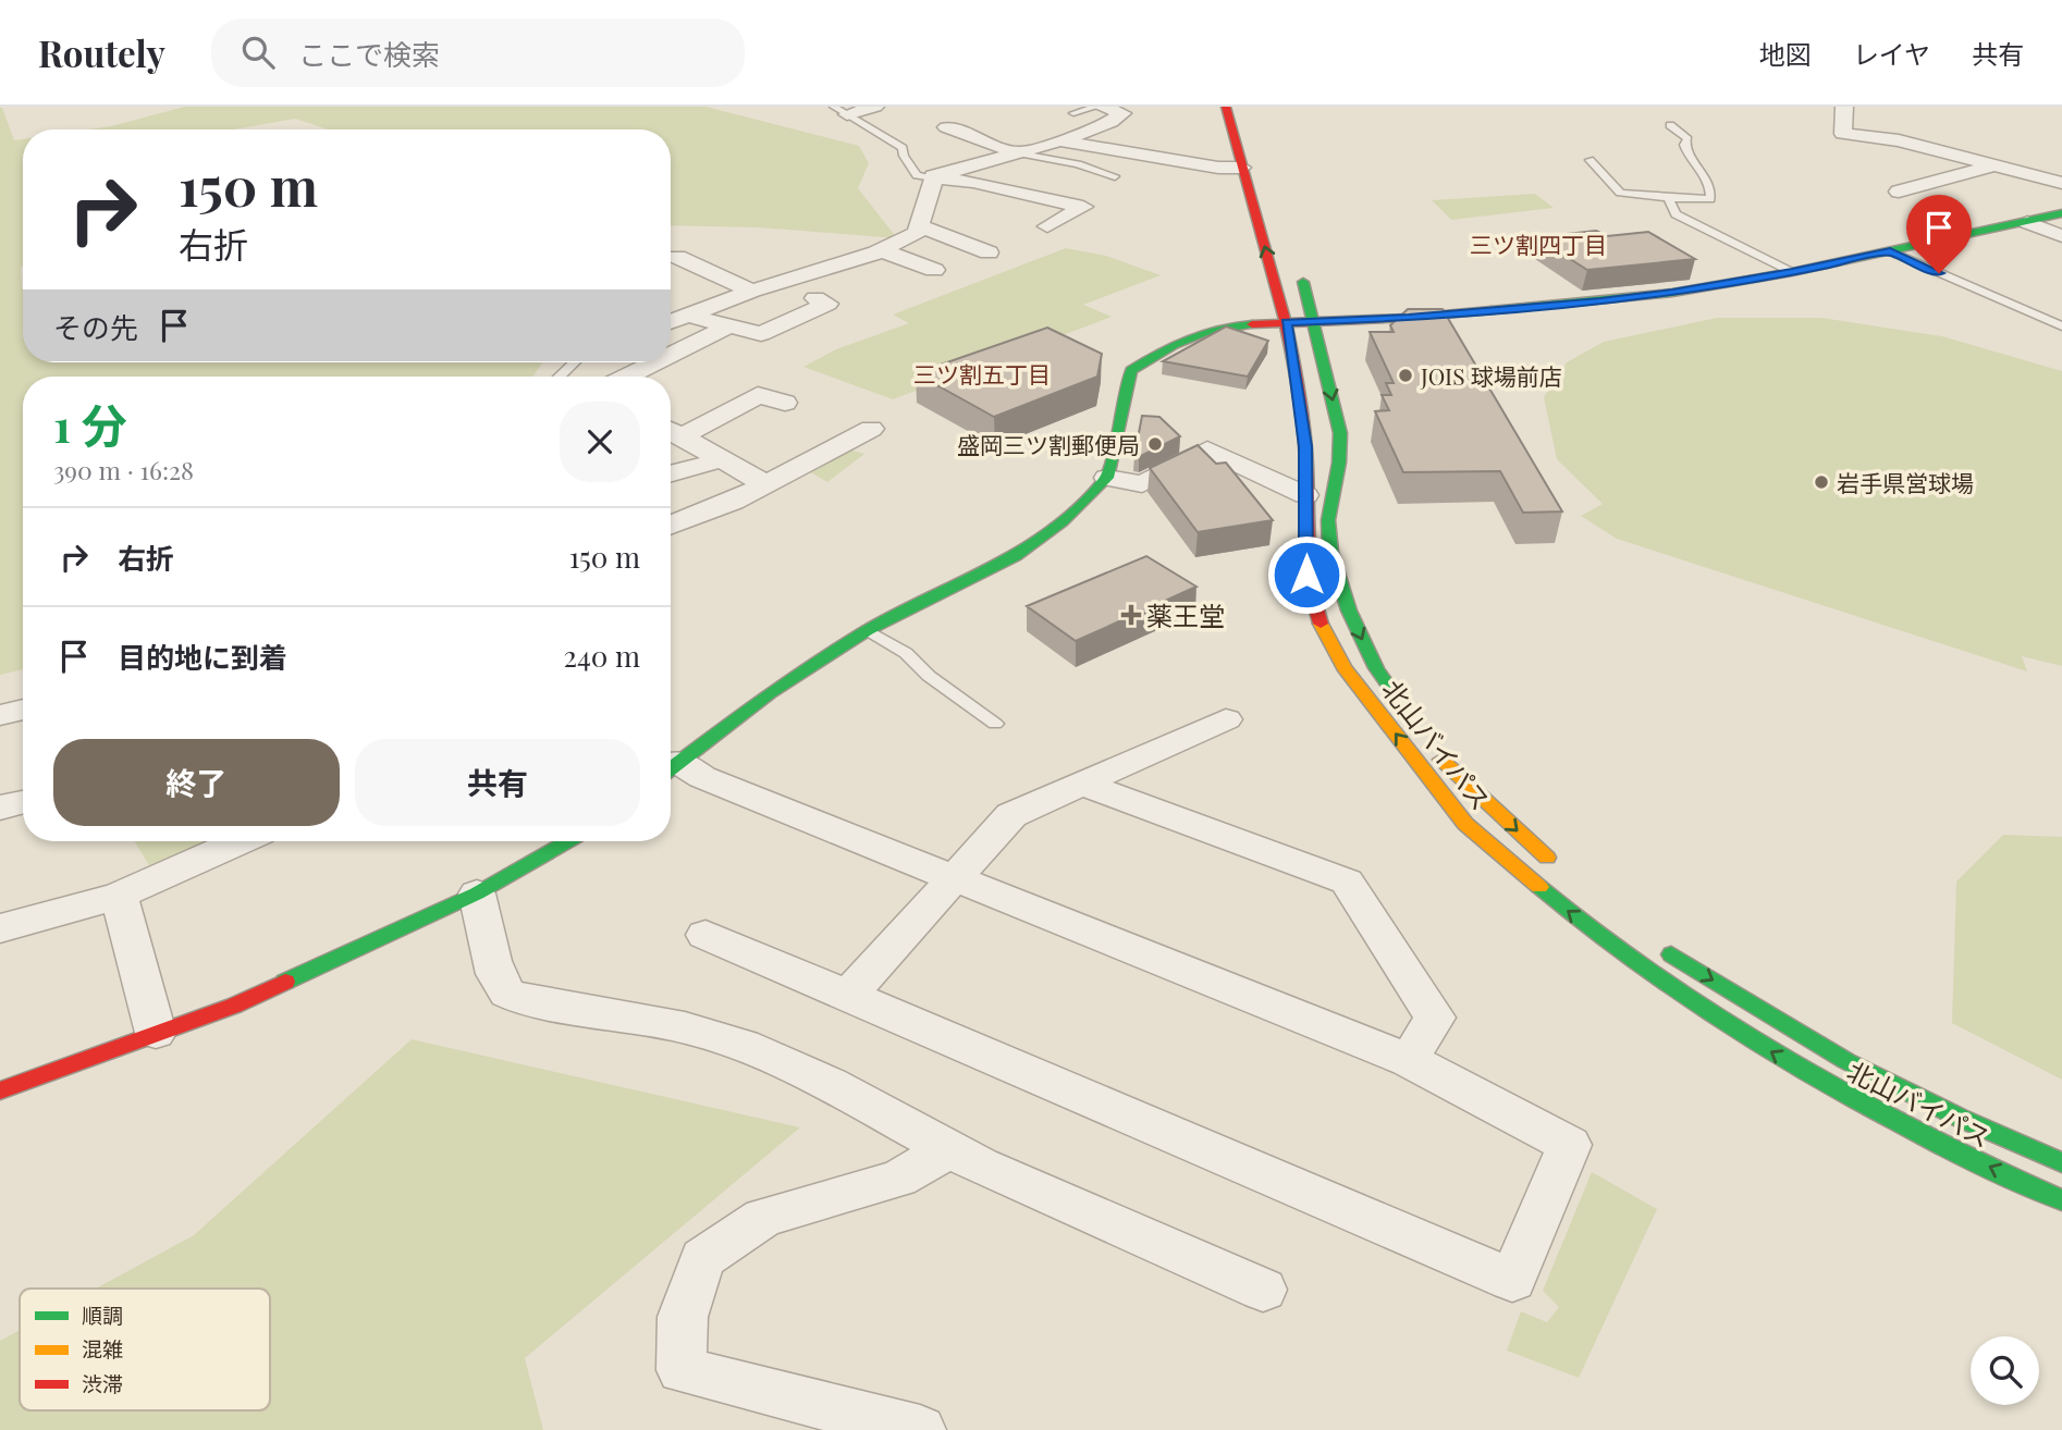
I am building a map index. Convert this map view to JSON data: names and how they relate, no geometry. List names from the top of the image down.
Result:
{
  "streets": {
    "main road": ["北山バイパス"]
  },
  "districts": ["三ツ割四丁目", "三ツ割五丁目"],
  "places": {
    "other": ["JOIS 球場前店", "盛岡三ツ割郵便局", "岩手県営球場"],
    "health": ["薬王堂"]
  },
  "legend": ["順調", "混雑", "渋滞"],
  "page": {
    "header": "Routely",
    "search": "ここで検索",
    "nav": ["地図", "レイヤ", "共有"],
    "turn": ["150 m", "右折"],
    "then": "その先",
    "heading": ["1 分", "390 m · 16:28"],
    "list": [
      {
        "name": "右折",
        "value": "150 m"
      },
      {
        "name": "目的地に到着",
        "value": "240 m"
      }
    ],
    "buttons": ["終了", "共有"]
  }
}
